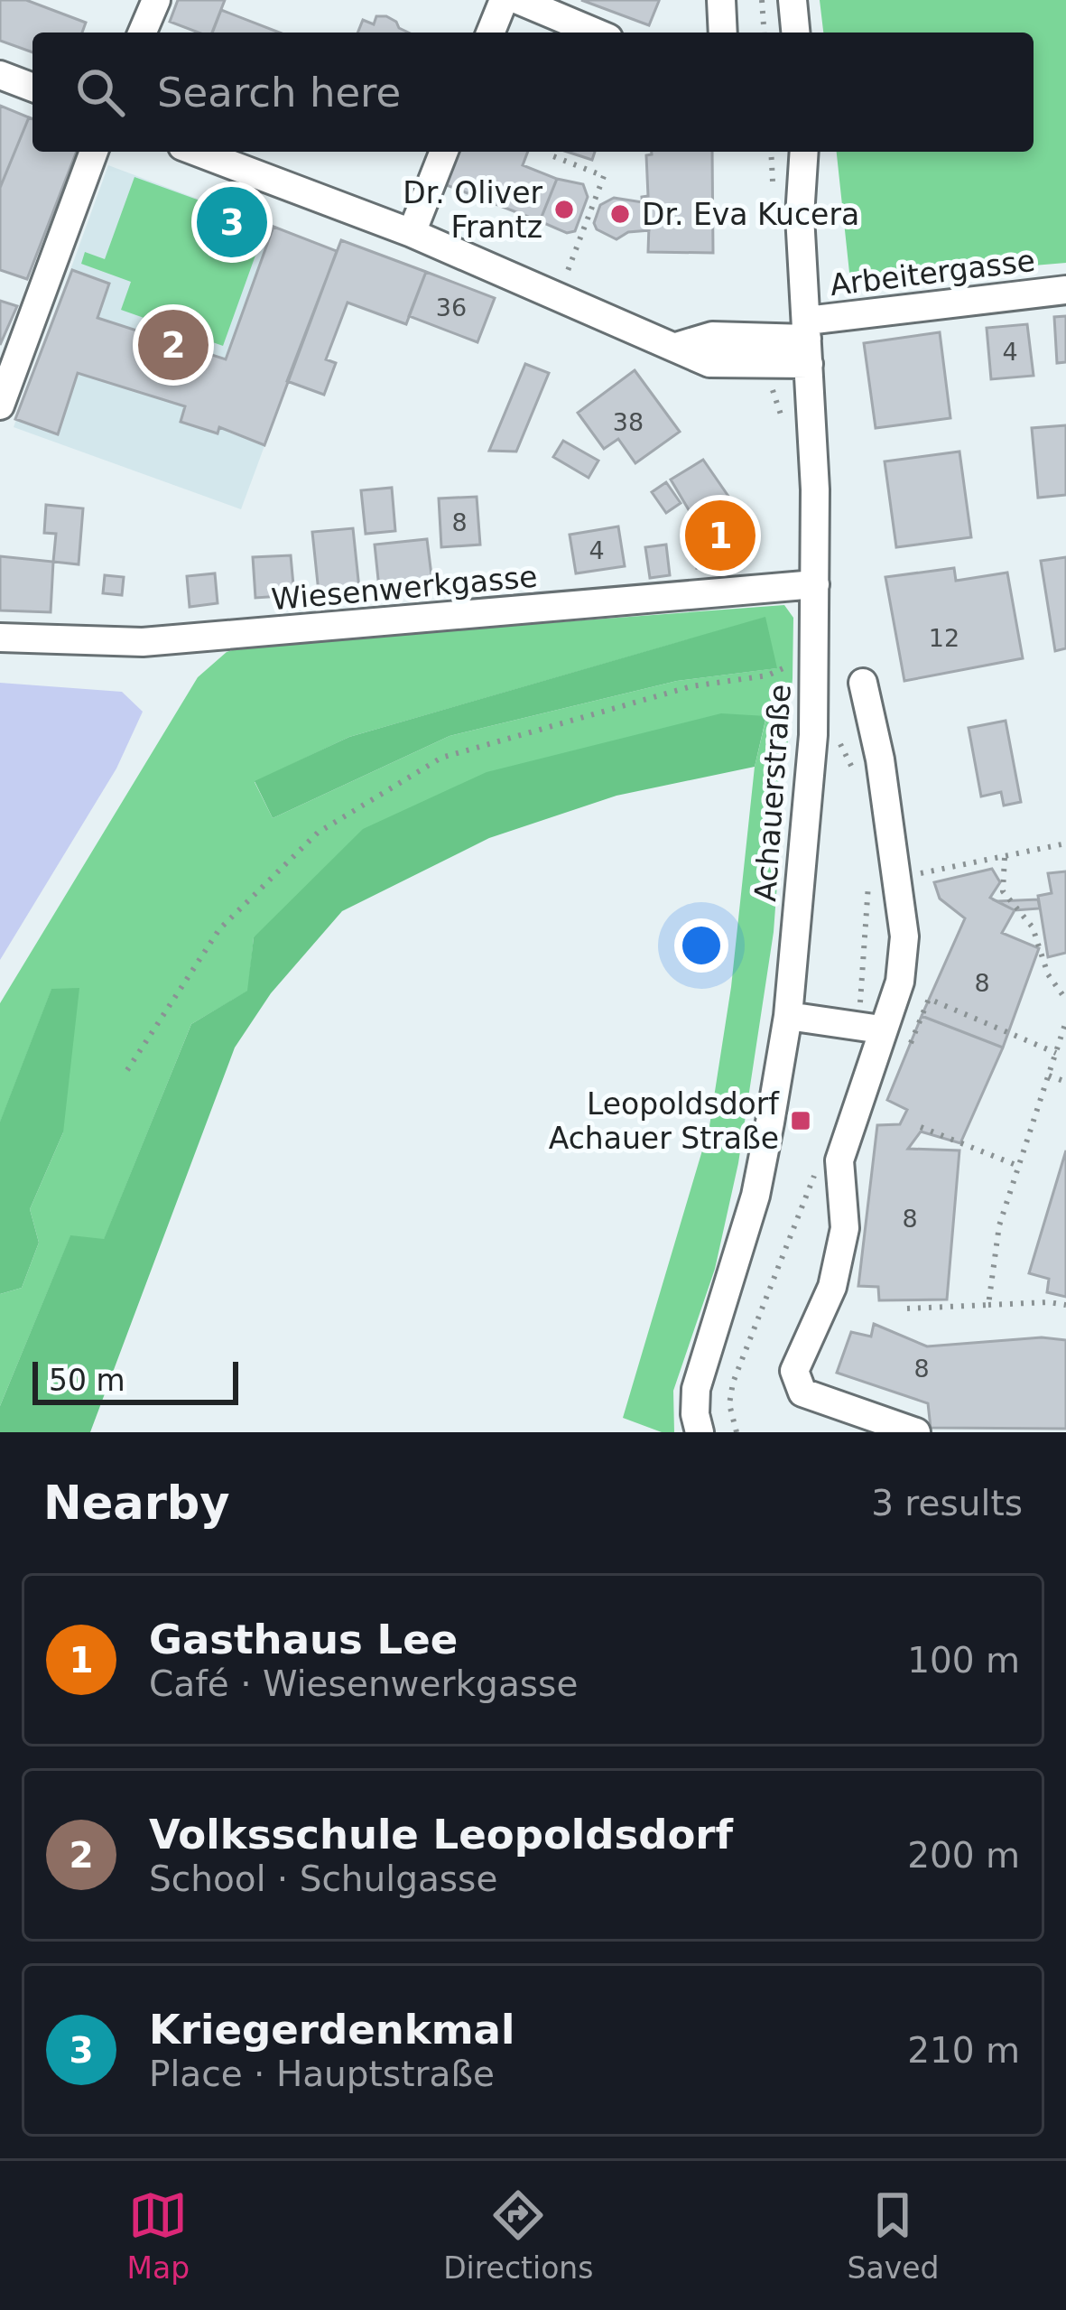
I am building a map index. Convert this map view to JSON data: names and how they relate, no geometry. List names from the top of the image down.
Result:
{
  "streets": {
    "street": ["Arbeitergasse", "Wiesenwerkgasse", "Achauerstraße"]
  },
  "crossings": [
    ["Arbeitergasse", "Achauerstraße"],
    ["Wiesenwerkgasse", "Achauerstraße"]
  ],
  "places": {
    "other": ["Dr. Oliver Frantz", "Dr. Eva Kucera"],
    "transit": ["Leopoldsdorf Achauer Straße"]
  },
  "house_numbers": [
    "36",
    "4",
    "38",
    "8",
    "4",
    "12",
    "8",
    "8",
    "8"
  ],
  "scale_bar": "50 m",
  "page": {
    "search": "Search here",
    "pins": ["3", "2", "1"],
    "scale": "50 m",
    "heading": ["Nearby", "3 results"],
    "list": [
      {
        "mark": "1",
        "name": "Gasthaus Lee",
        "note": "Café · Wiesenwerkgasse",
        "value": "100 m"
      },
      {
        "mark": "2",
        "name": "Volksschule Leopoldsdorf",
        "note": "School · Schulgasse",
        "value": "200 m"
      },
      {
        "mark": "3",
        "name": "Kriegerdenkmal",
        "note": "Place · Hauptstraße",
        "value": "210 m"
      }
    ],
    "nav": ["Map", "Directions", "Saved"]
  }
}
